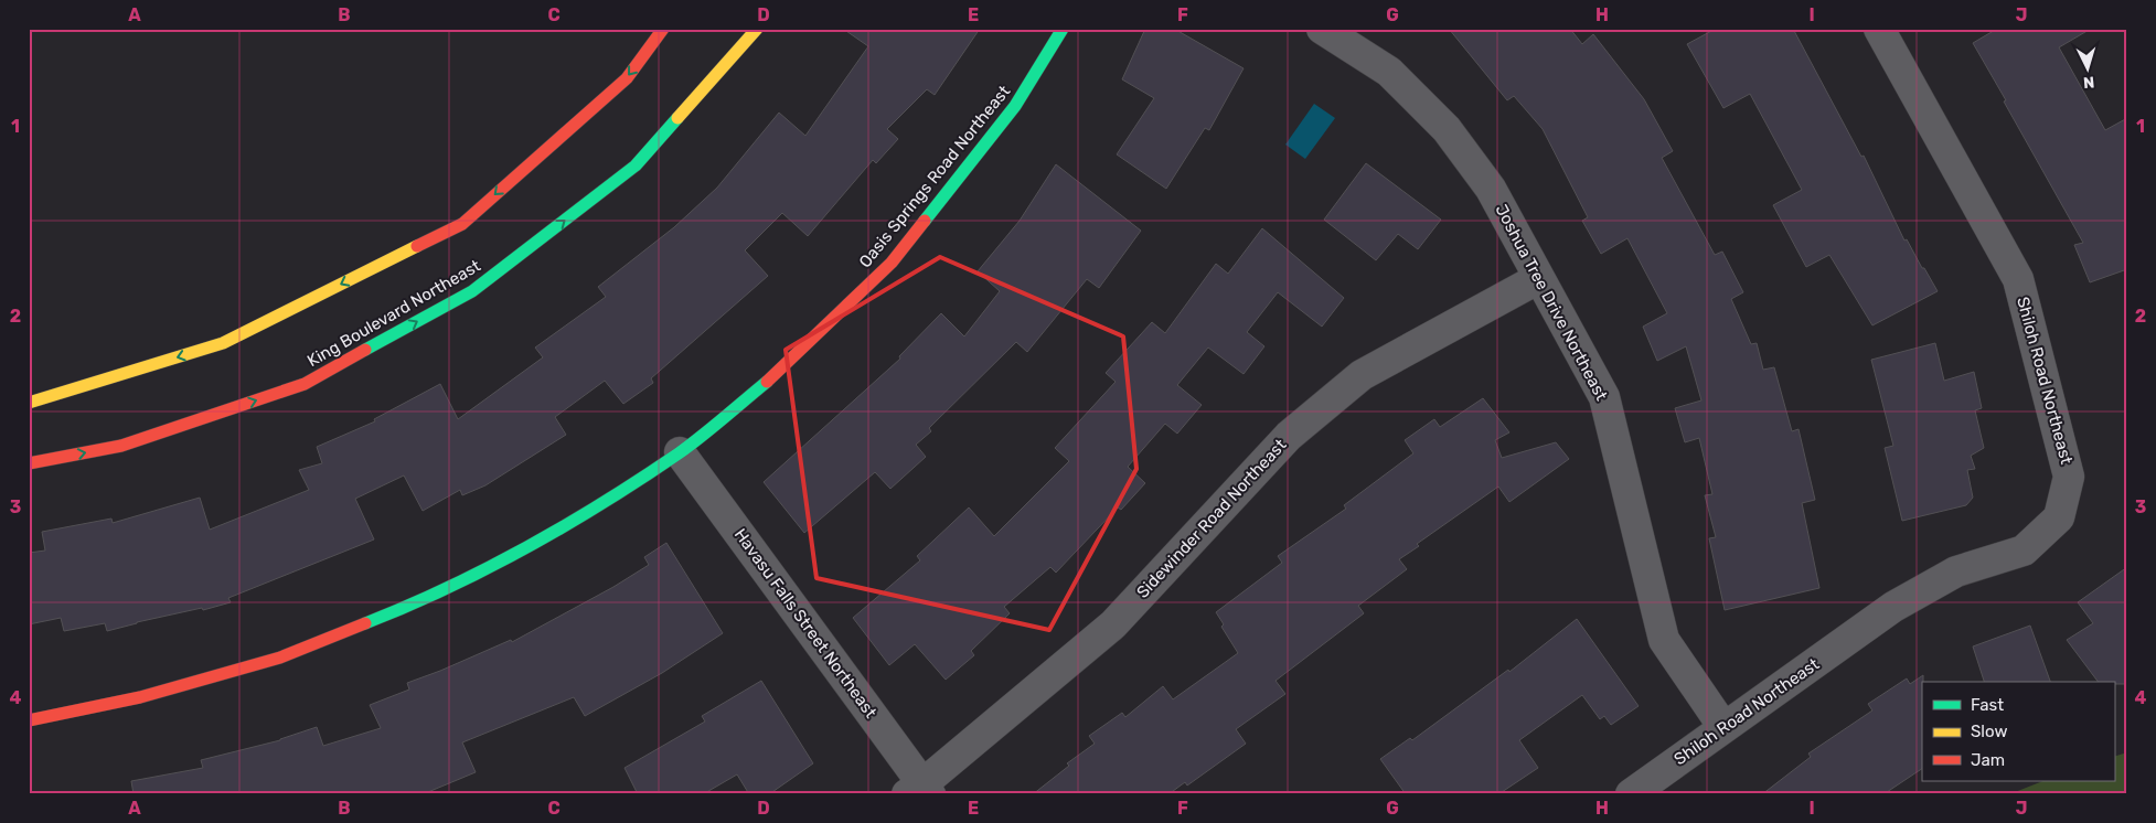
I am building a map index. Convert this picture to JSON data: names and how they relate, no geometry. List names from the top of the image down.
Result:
{
  "streets": {
    "street": [
      "Oasis Springs Road Northeast",
      "Joshua Tree Drive Northeast",
      "King Boulevard Northeast",
      "Shiloh Road Northeast",
      "Sidewinder Road Northeast",
      "Havasu Falls Street Northeast"
    ]
  },
  "crossings": [
    ["Oasis Springs Road Northeast", "Havasu Falls Street Northeast"],
    ["Joshua Tree Drive Northeast", "Shiloh Road Northeast"],
    ["Joshua Tree Drive Northeast", "Sidewinder Road Northeast"],
    ["Sidewinder Road Northeast", "Havasu Falls Street Northeast"]
  ],
  "legend": ["Fast", "Slow", "Jam"],
  "north": "bottom",
  "grid": {
    "columns": [
      "A",
      "B",
      "C",
      "D",
      "E",
      "F",
      "G",
      "H",
      "I",
      "J"
    ],
    "rows": [
      "1",
      "2",
      "3",
      "4"
    ]
  }
}
